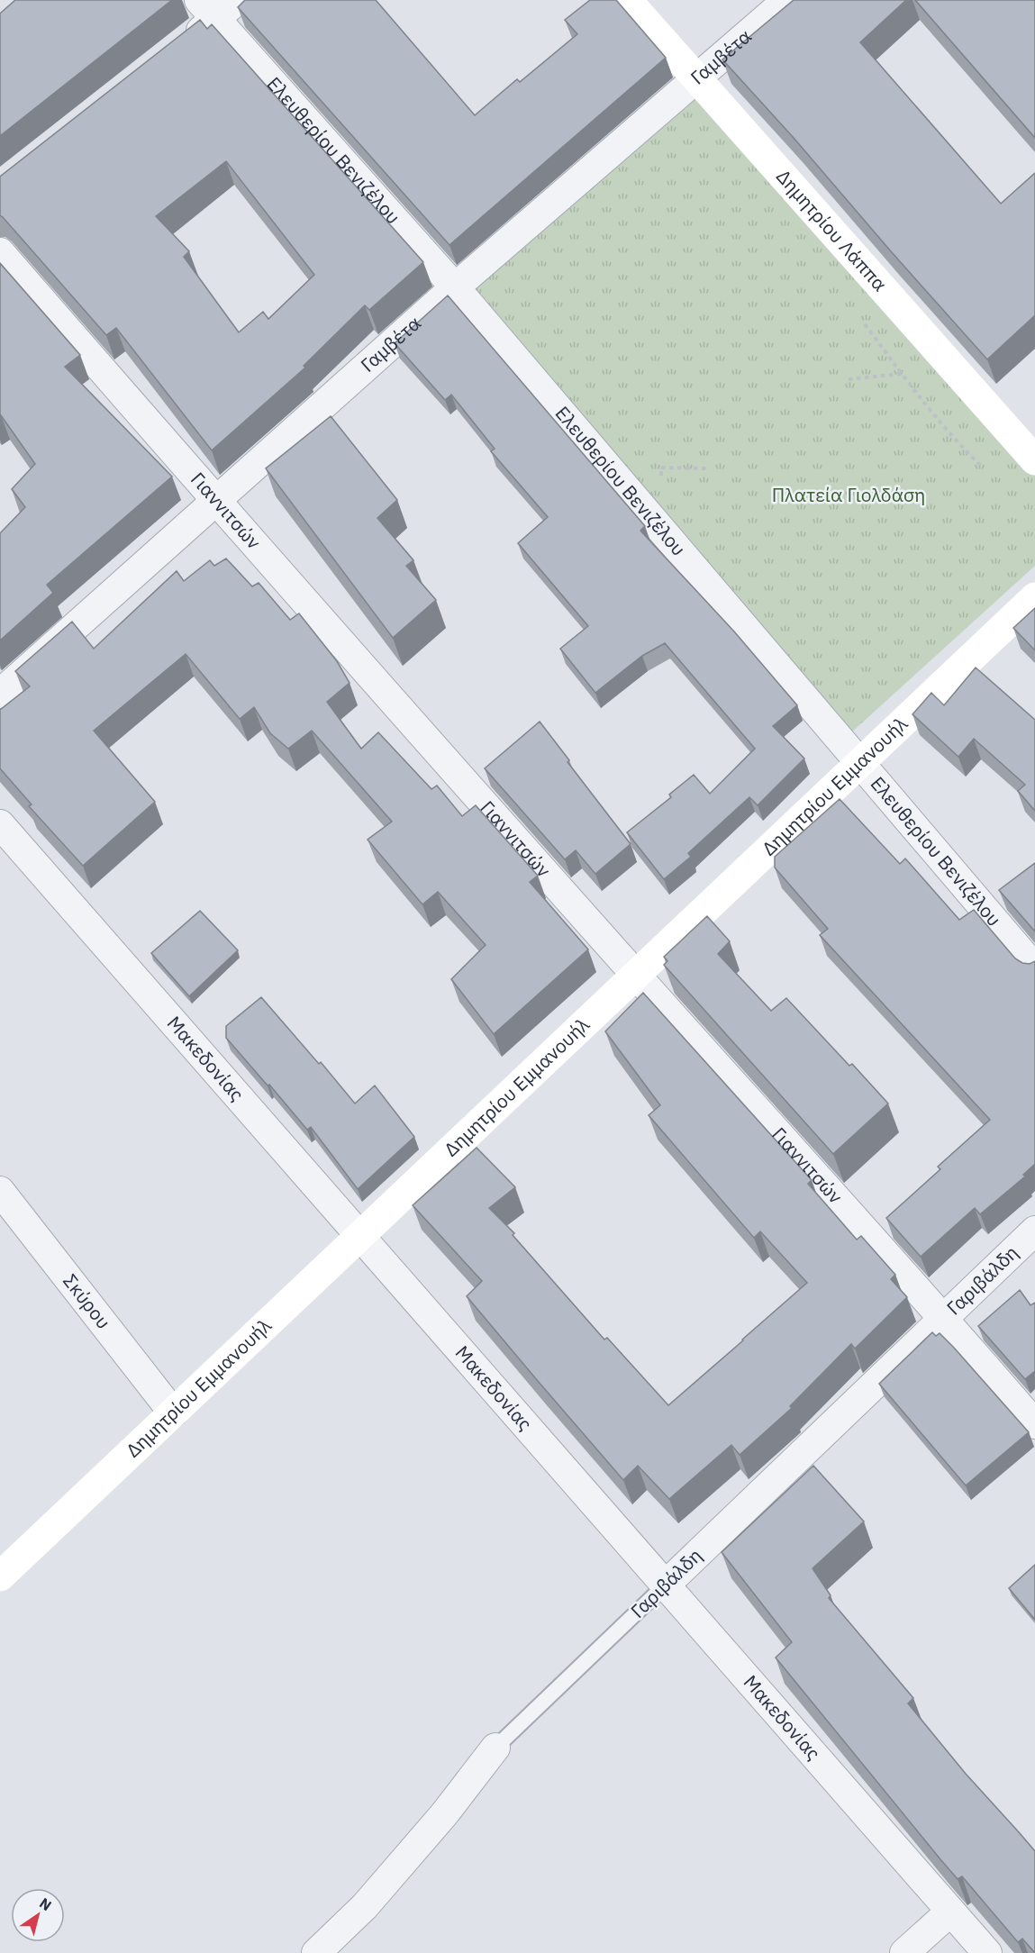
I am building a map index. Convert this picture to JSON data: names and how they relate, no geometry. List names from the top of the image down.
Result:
{
  "streets": {
    "street": [
      "Γαμβέτα",
      "Ελευθερίου Βενιζέλου",
      "Δημητρίου Λάππα",
      "Γιαννιτσών",
      "Δημητρίου Εμμανουήλ",
      "Μακεδονίας",
      "Γαριβάλδη",
      "Σκύρου"
    ]
  },
  "crossings": [
    ["Γαμβέτα", "Ελευθερίου Βενιζέλου"],
    ["Γαμβέτα", "Δημητρίου Λάππα"],
    ["Γαμβέτα", "Γιαννιτσών"],
    ["Ελευθερίου Βενιζέλου", "Δημητρίου Εμμανουήλ"],
    ["Γιαννιτσών", "Δημητρίου Εμμανουήλ"],
    ["Γιαννιτσών", "Γαριβάλδη"],
    ["Δημητρίου Εμμανουήλ", "Μακεδονίας"],
    ["Δημητρίου Εμμανουήλ", "Σκύρου"],
    ["Μακεδονίας", "Γαριβάλδη"]
  ],
  "parks": ["Πλατεία Γιολδάση"],
  "north": "top right"
}
